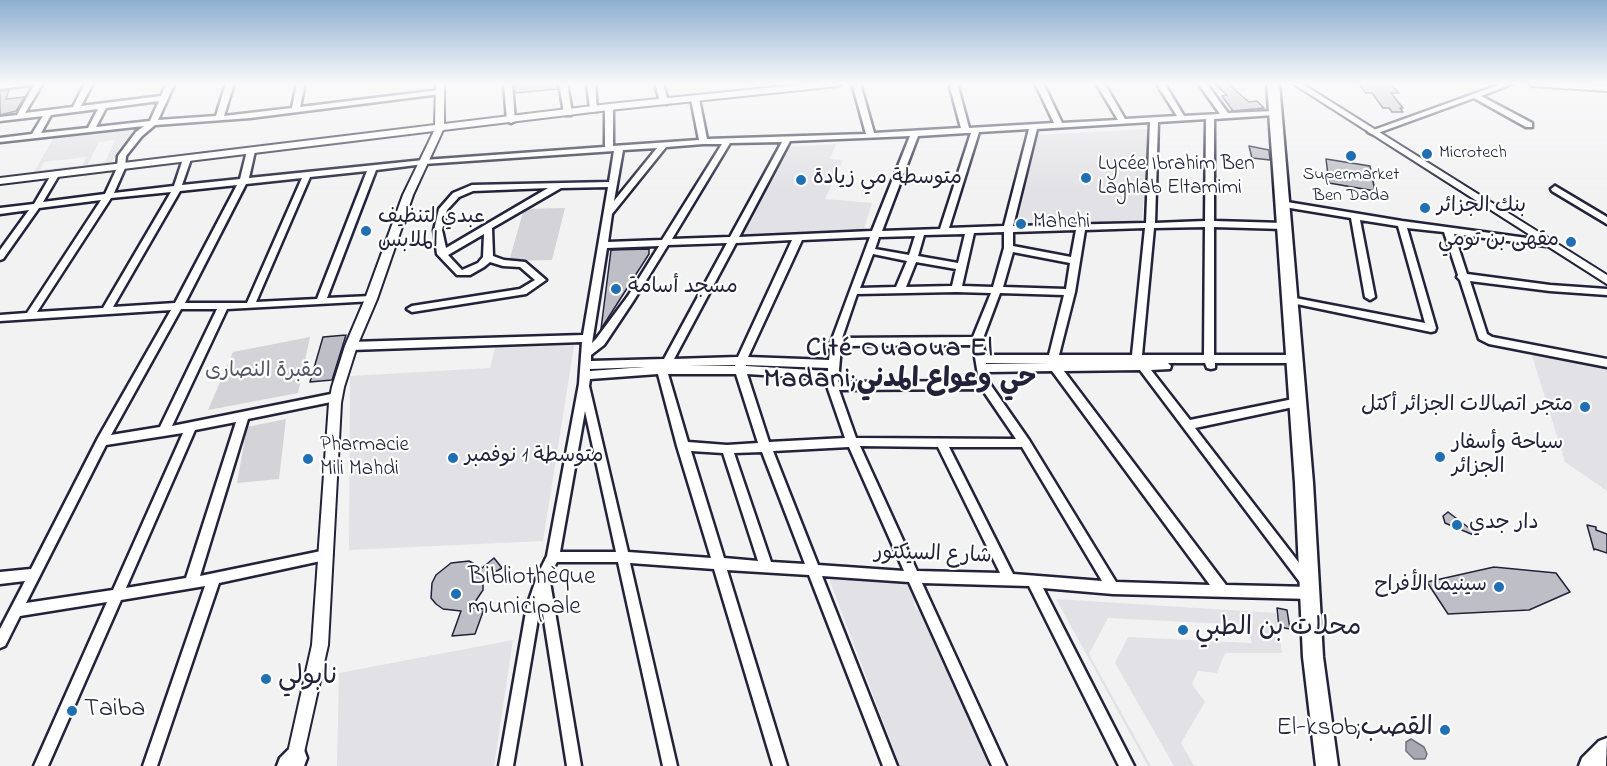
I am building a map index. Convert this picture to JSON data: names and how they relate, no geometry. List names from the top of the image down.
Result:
{
  "streets": {
    "street": ["شارع السيكتور"]
  },
  "districts": ["Cité Ouaoua El Madani;حي وعواع المدني"],
  "parks": ["مقبرة النصارى"],
  "places": [
    "Microtech",
    "Supermarket Ben Dada",
    "Lycée Ibrahim Ben Laghlab Eltamimi",
    "متوسطة مي زيادة",
    "بنك الجزائر",
    "Mahchi",
    "عبدي لتنظيف الملابس",
    "مقهى بن تومي",
    "مسجد أسامة",
    "متجر اتصالات الجزائر أكتل",
    "سياحة وأسفار الجزائر",
    "متوسطة 1 نوفمبر",
    "Pharmacie Mili Mahdi",
    "دار جدي",
    "سينيما الأفراح",
    "Bibliothèque municipale",
    "محلات بن الطبي",
    "نابولي",
    "Taiba",
    "El-ksob;القصب"
  ]
}
